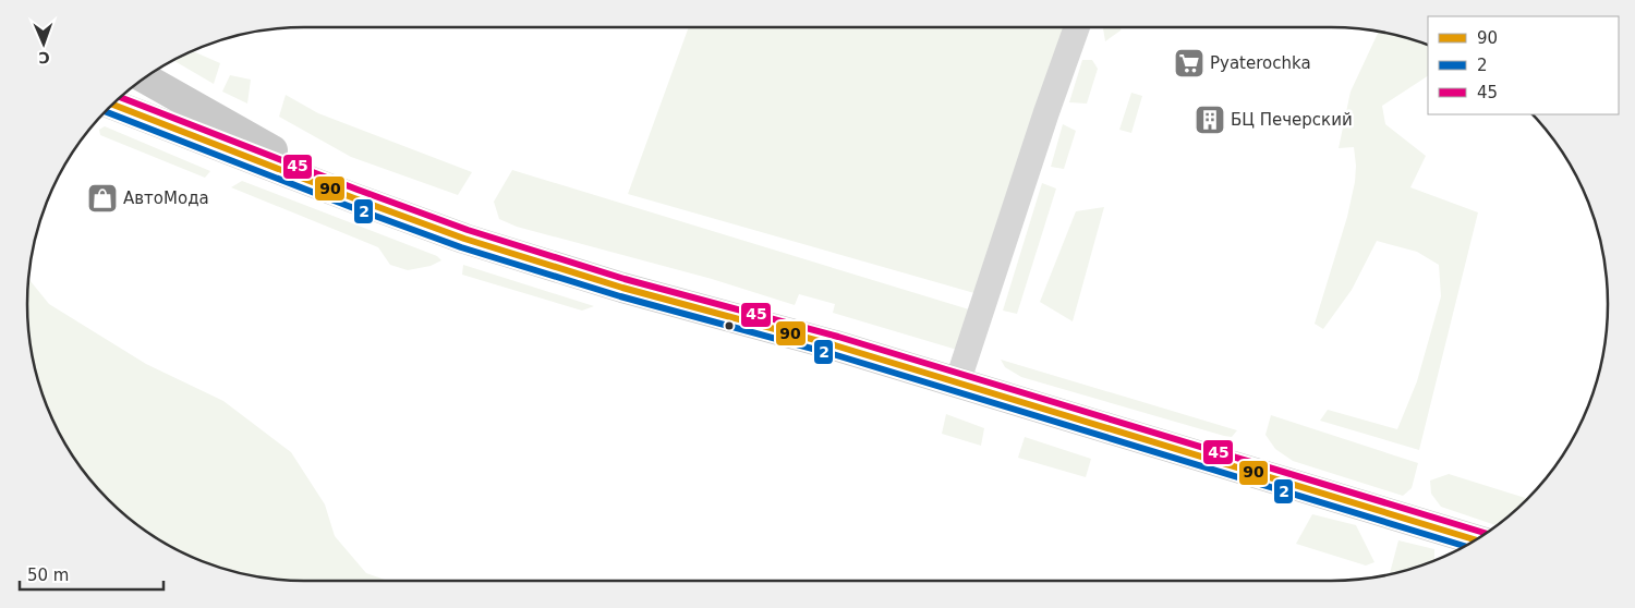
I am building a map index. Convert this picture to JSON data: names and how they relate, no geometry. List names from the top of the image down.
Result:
{
  "places": {
    "supermarket": ["Pyaterochka"],
    "building": ["БЦ Печерский"],
    "shop": ["АвтоМода"]
  },
  "lines": ["transit line 45", "transit line 90", "transit line 2"],
  "legend": ["90", "2", "45"],
  "scale_bar": "50 m",
  "north": "bottom"
}
